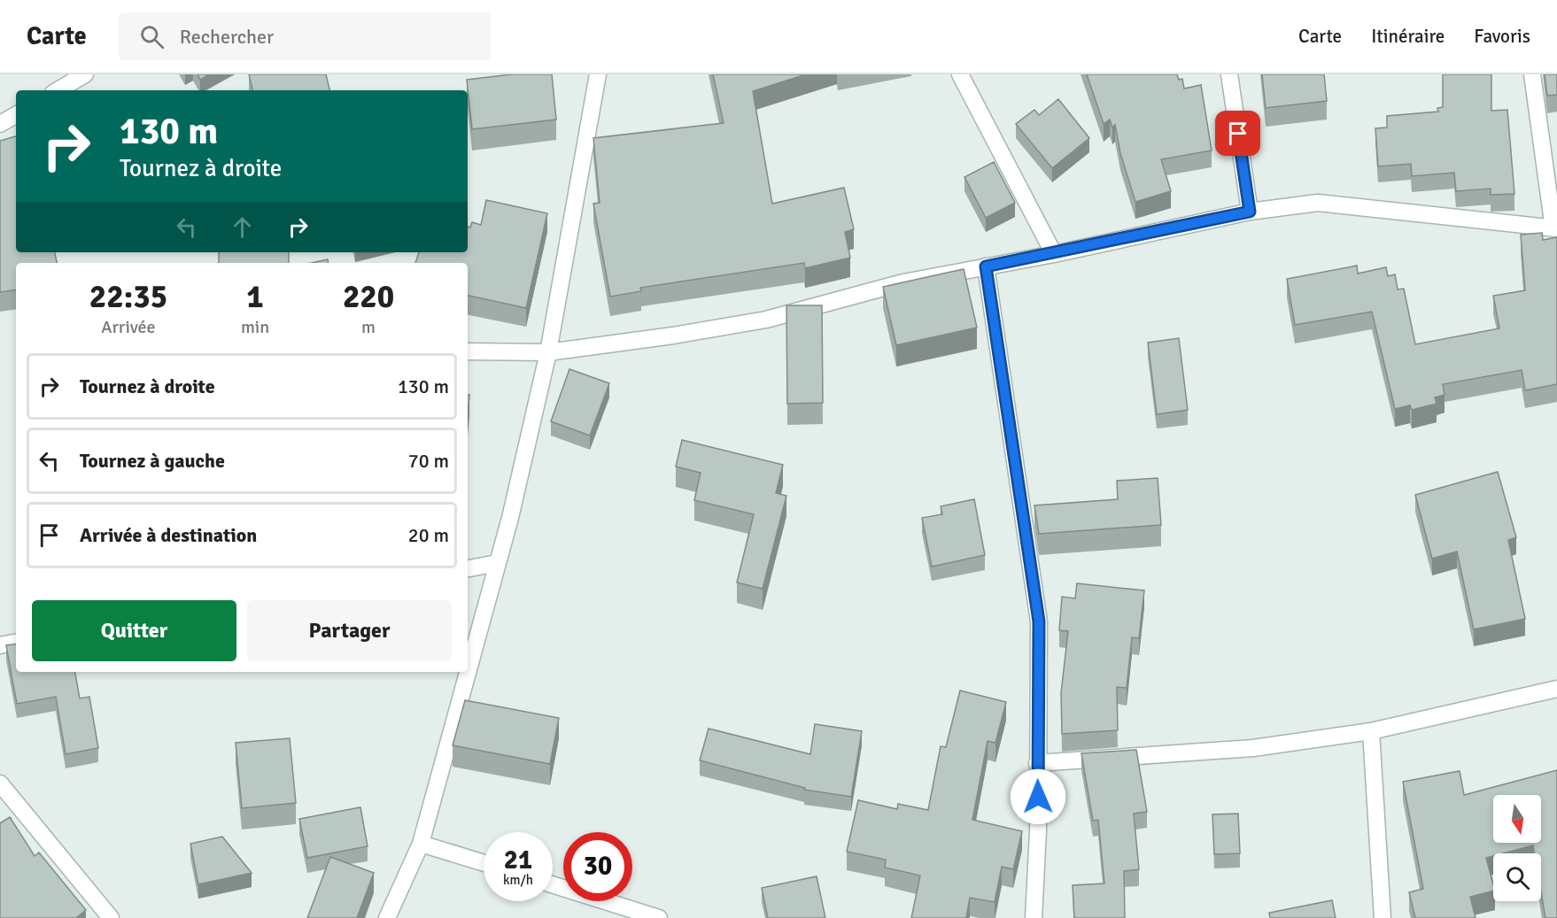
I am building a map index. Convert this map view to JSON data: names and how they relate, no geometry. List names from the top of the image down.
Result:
{
  "north": "bottom",
  "page": {
    "header": "Carte",
    "search": "Rechercher",
    "nav": ["Carte", "Itinéraire", "Favoris"],
    "turn": ["130 m", "Tournez à droite"],
    "eta": [
      "22:35",
      "Arrivée",
      "1",
      "min",
      "220",
      "m"
    ],
    "list": [
      {
        "name": "Tournez à droite",
        "value": "130 m"
      },
      {
        "name": "Tournez à gauche",
        "value": "70 m"
      },
      {
        "name": "Arrivée à destination",
        "value": "20 m"
      }
    ],
    "buttons": ["Quitter", "Partager"],
    "speed": "21 km/h",
    "limit": "30"
  }
}
